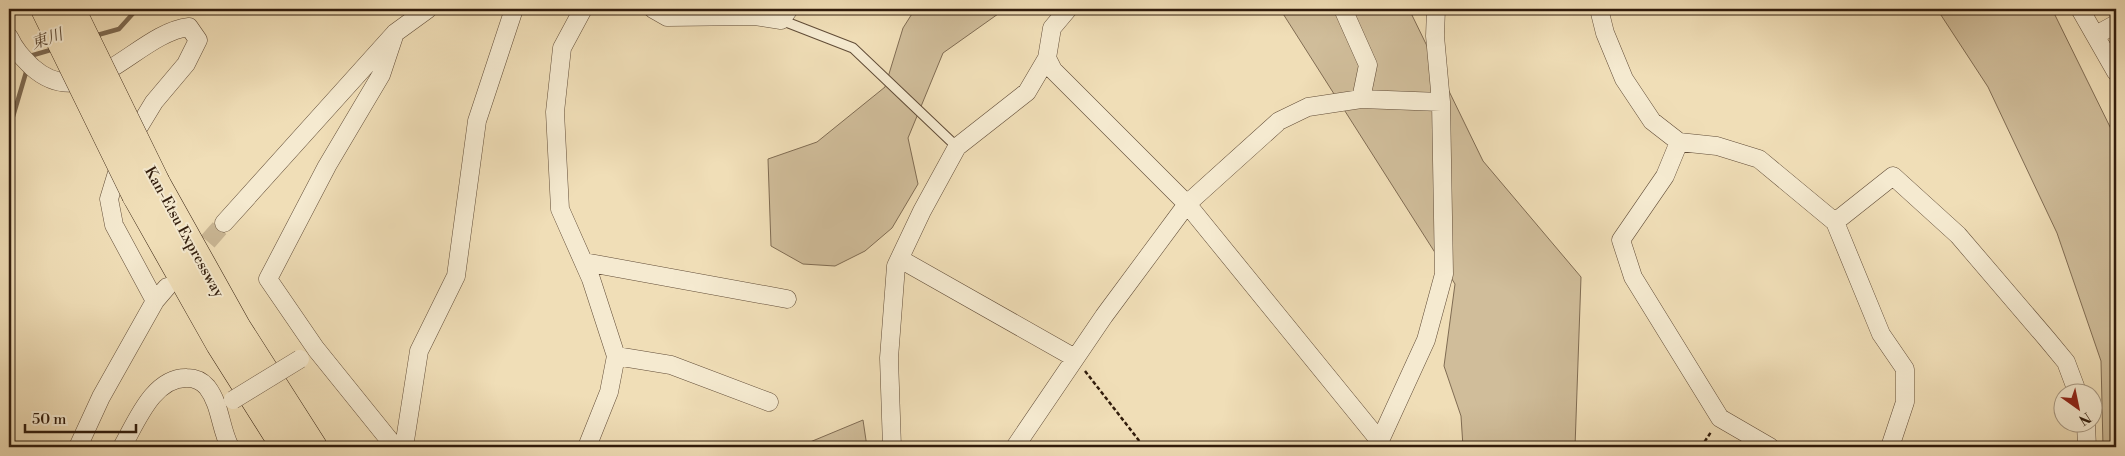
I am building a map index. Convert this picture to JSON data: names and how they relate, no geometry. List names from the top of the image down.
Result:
{
  "streets": {
    "highway": ["Kan-Etsu Expressway"]
  },
  "water": ["東川"],
  "scale_bar": "50 m",
  "north": "bottom right"
}
